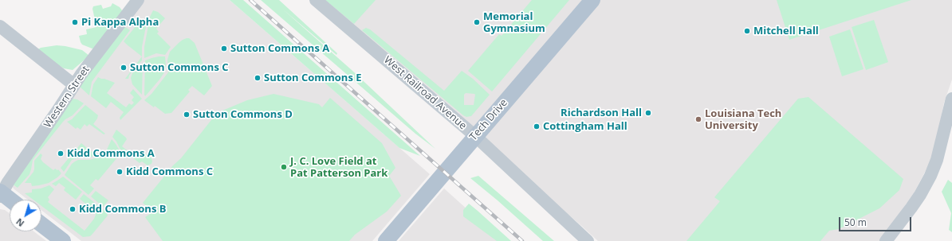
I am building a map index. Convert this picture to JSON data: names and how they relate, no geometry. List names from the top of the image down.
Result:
{
  "streets": {
    "main road": ["Tech Drive"],
    "street": ["West Railroad Avenue", "Western Street"]
  },
  "crossings": [
    ["West Railroad Avenue", "Tech Drive"]
  ],
  "places": [
    "Pi Kappa Alpha",
    "Memorial Gymnasium",
    "Mitchell Hall",
    "Sutton Commons A",
    "Sutton Commons C",
    "Sutton Commons E",
    "Richardson Hall",
    "Sutton Commons D",
    "Louisiana Tech University",
    "Cottingham Hall",
    "Kidd Commons A",
    "J. C. Love Field at Pat Patterson Park",
    "Kidd Commons C",
    "Kidd Commons B"
  ],
  "scale_bar": "50 m",
  "north": "bottom left"
}
